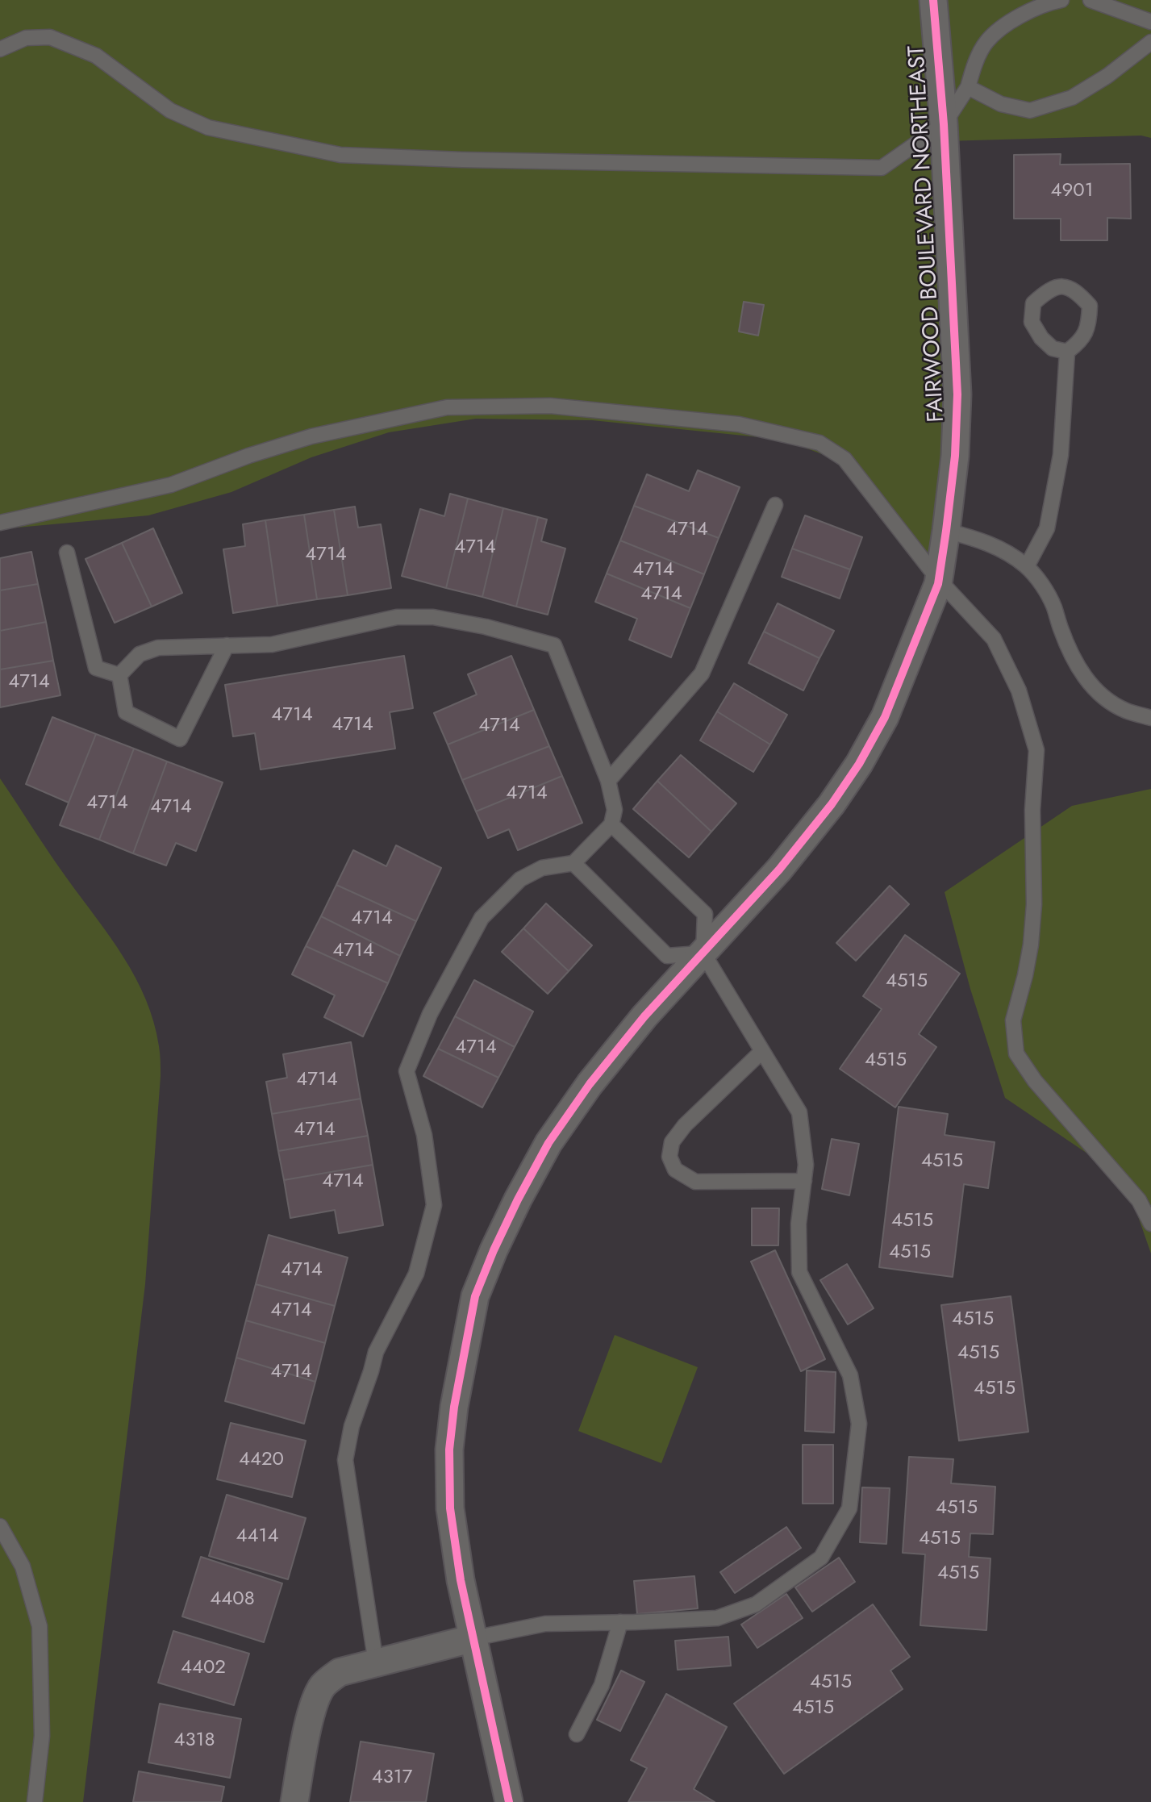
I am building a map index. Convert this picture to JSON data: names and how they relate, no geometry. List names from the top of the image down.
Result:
{
  "streets": {
    "street": ["FAIRWOOD BOULEVARD NORTHEAST"]
  },
  "house_numbers": [
    "4901",
    "4714",
    "4714",
    "4714",
    "4714",
    "4714",
    "4714",
    "4714",
    "4714",
    "4714",
    "4714",
    "4714",
    "4714",
    "4714",
    "4714",
    "4515",
    "4714",
    "4515",
    "4714",
    "4714",
    "4515",
    "4714",
    "4515",
    "4515",
    "4714",
    "4714",
    "4515",
    "4515",
    "4714",
    "4515",
    "4420",
    "4515",
    "4414",
    "4515",
    "4515",
    "4408",
    "4402",
    "4515",
    "4515",
    "4318",
    "4317"
  ]
}
